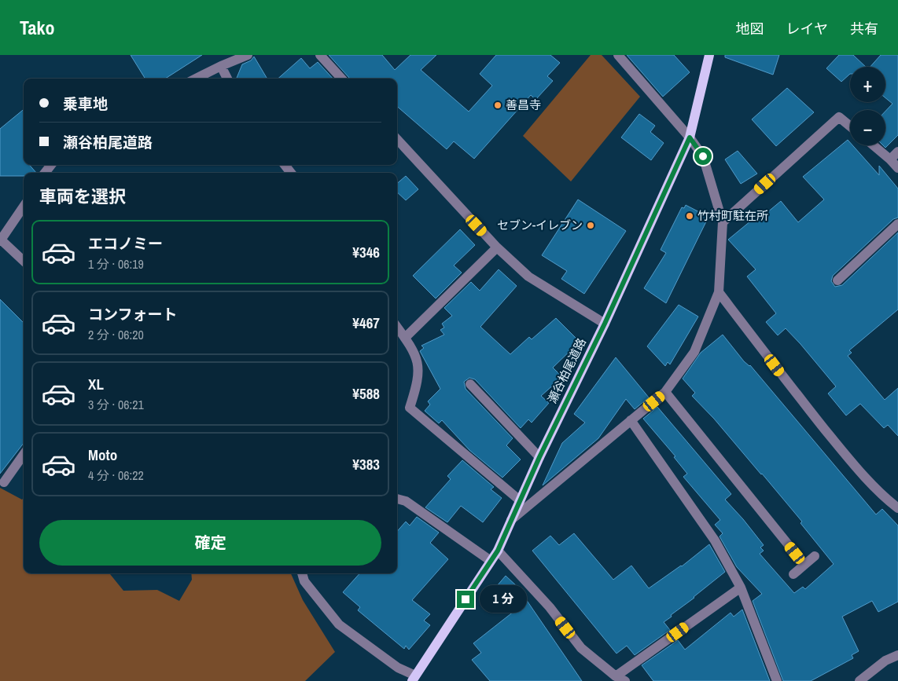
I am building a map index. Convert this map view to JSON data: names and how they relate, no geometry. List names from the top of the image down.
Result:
{
  "streets": {
    "main road": ["瀬谷柏尾道路"]
  },
  "places": ["善昌寺", "竹村町駐在所", "セブン-イレブン"],
  "page": {
    "header": "Tako",
    "nav": ["地図", "レイヤ", "共有"],
    "map_buttons": ["+", "−"],
    "banner": ["乗車地", "瀬谷柏尾道路"],
    "heading": "車両を選択",
    "list": [
      {
        "name": "エコノミー",
        "note": "1 分 · 06:19",
        "value": "¥346"
      },
      {
        "name": "コンフォート",
        "note": "2 分 · 06:20",
        "value": "¥467"
      },
      {
        "name": "XL",
        "note": "3 分 · 06:21",
        "value": "¥588"
      },
      {
        "name": "Moto",
        "note": "4 分 · 06:22",
        "value": "¥383"
      }
    ],
    "buttons": "確定",
    "bubble": "1 分"
  }
}
